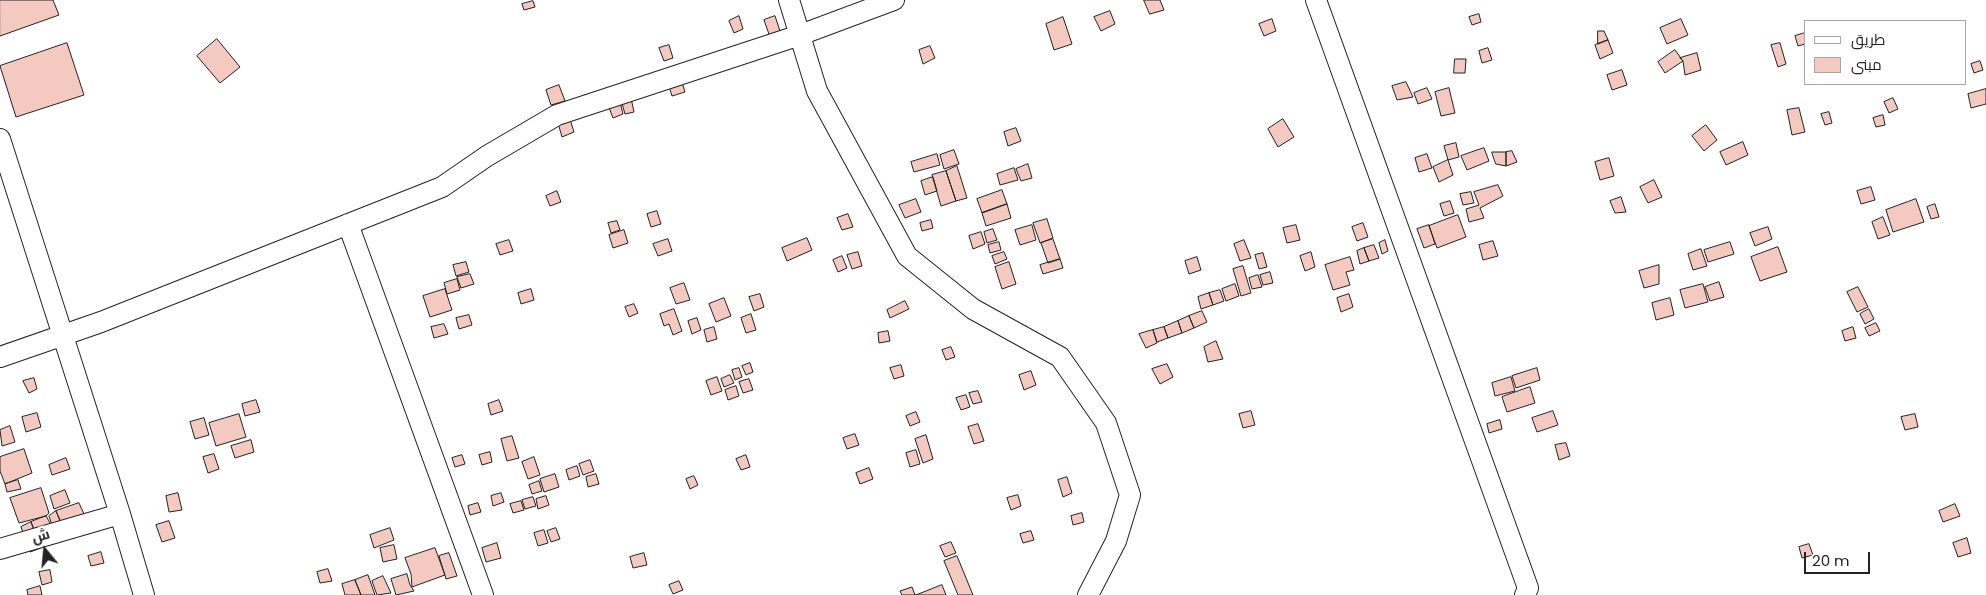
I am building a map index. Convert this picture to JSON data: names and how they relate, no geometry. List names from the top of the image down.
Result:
{
  "legend": ["طريق", "مبنى"],
  "scale_bar": "20 m",
  "north": "top"
}
